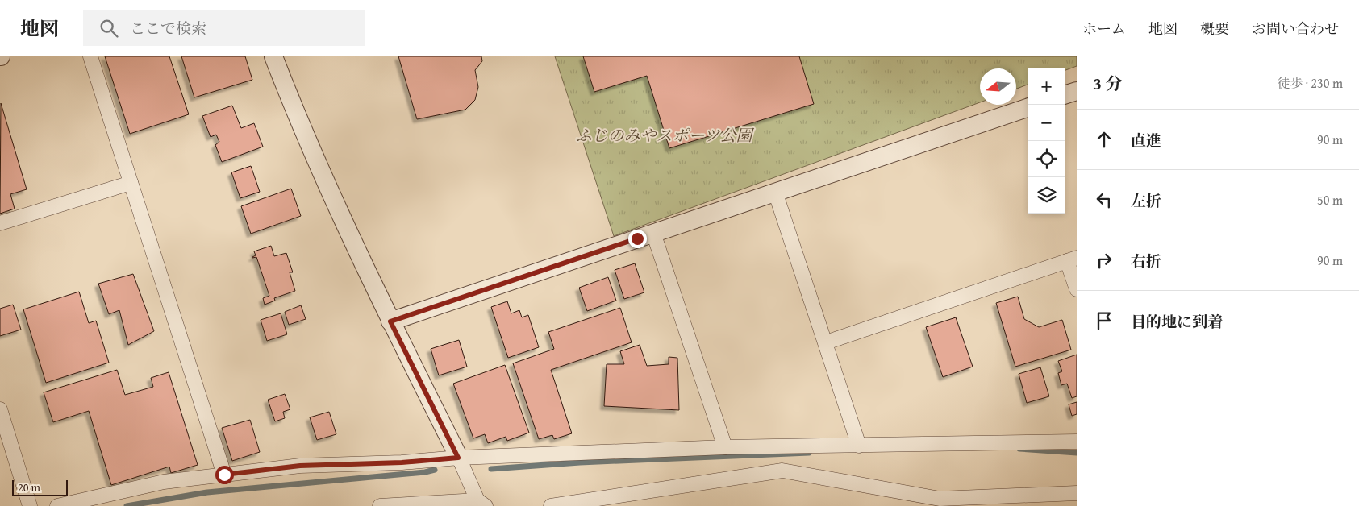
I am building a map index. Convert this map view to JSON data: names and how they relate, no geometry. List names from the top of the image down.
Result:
{
  "parks": ["ふじのみやスポーツ公園"],
  "scale_bar": "20 m",
  "north": "left",
  "page": {
    "header": "地図",
    "search": "ここで検索",
    "nav": [
      "ホーム",
      "地図",
      "概要",
      "お問い合わせ"
    ],
    "heading": ["3 分", "徒歩 · 230 m"],
    "map_buttons": ["+", "−"],
    "list": [
      ["直進", "90 m"],
      ["左折", "50 m"],
      ["右折", "90 m"],
      "目的地に到着"
    ],
    "scale": "20 m"
  }
}
